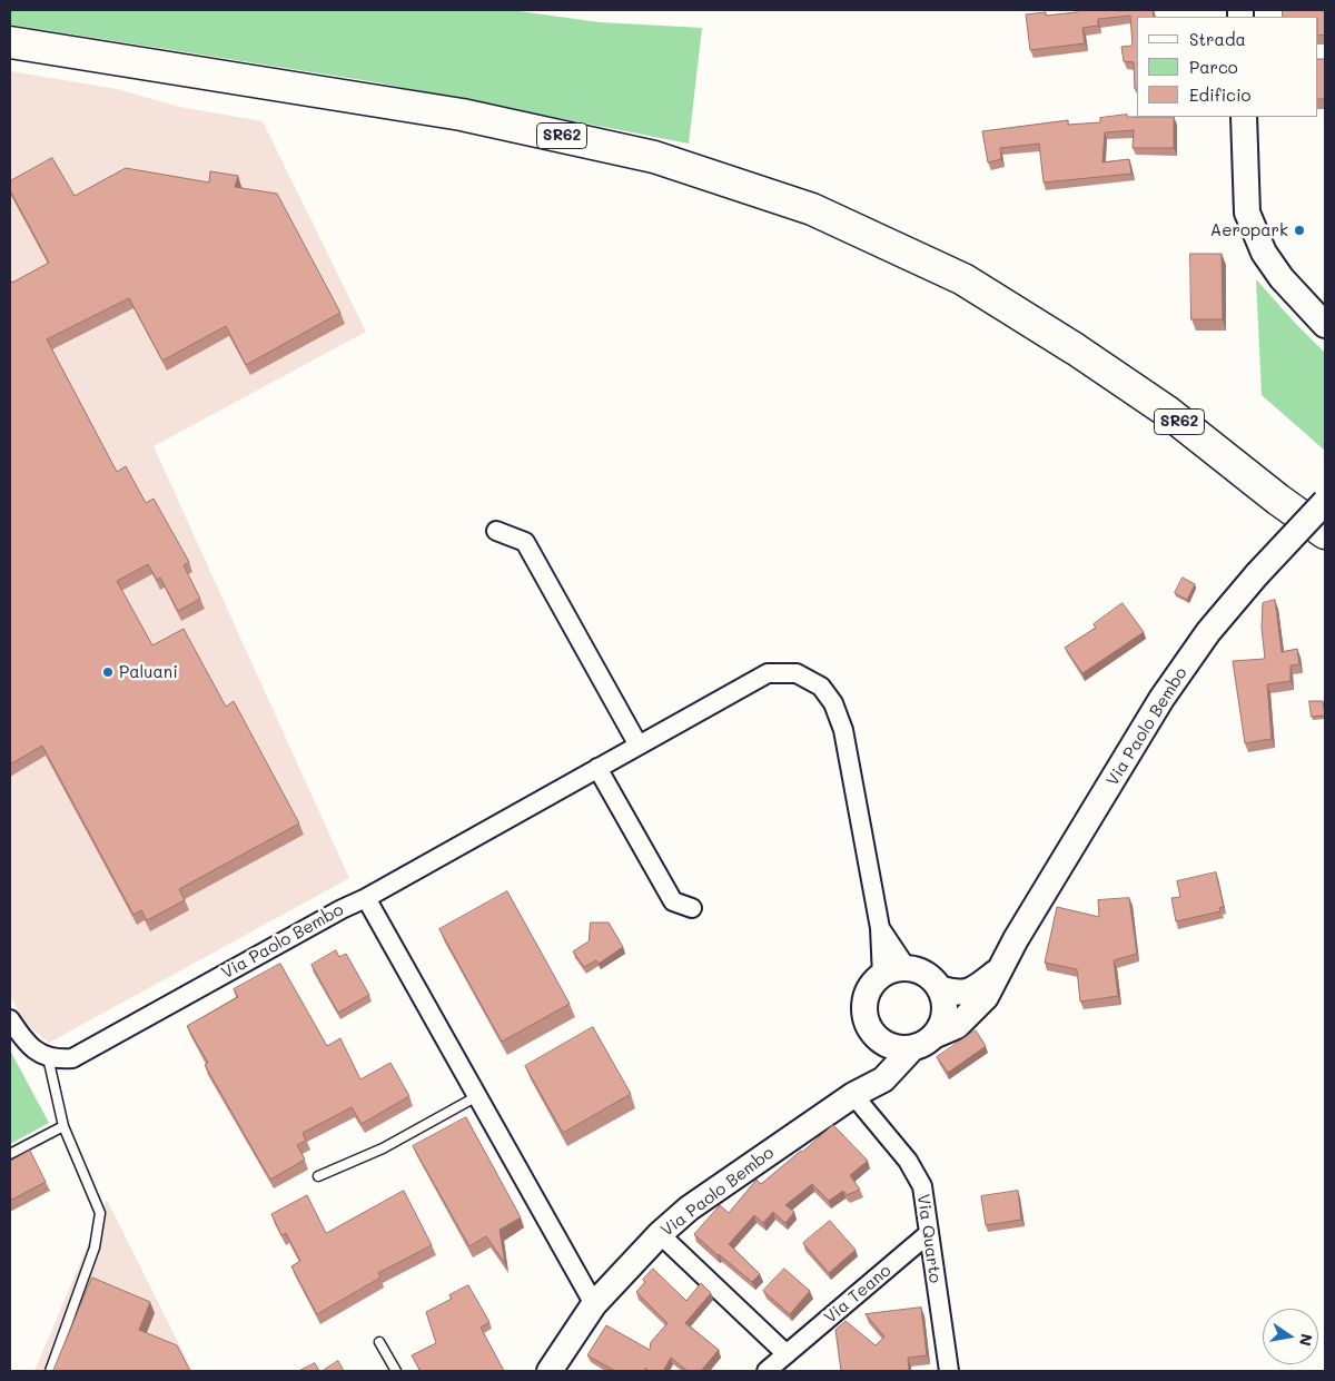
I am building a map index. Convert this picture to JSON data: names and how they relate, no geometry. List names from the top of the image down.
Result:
{
  "streets": {
    "highway": ["SR62"],
    "street": ["Via Paolo Bembo", "Via Quarto", "Via Teano"]
  },
  "crossings": [
    ["Via Paolo Bembo", "Via Quarto"],
    ["Via Quarto", "Via Teano"]
  ],
  "places": ["Aeropark", "Paluani"],
  "legend": ["Strada", "Parco", "Edificio"],
  "north": "right"
}
